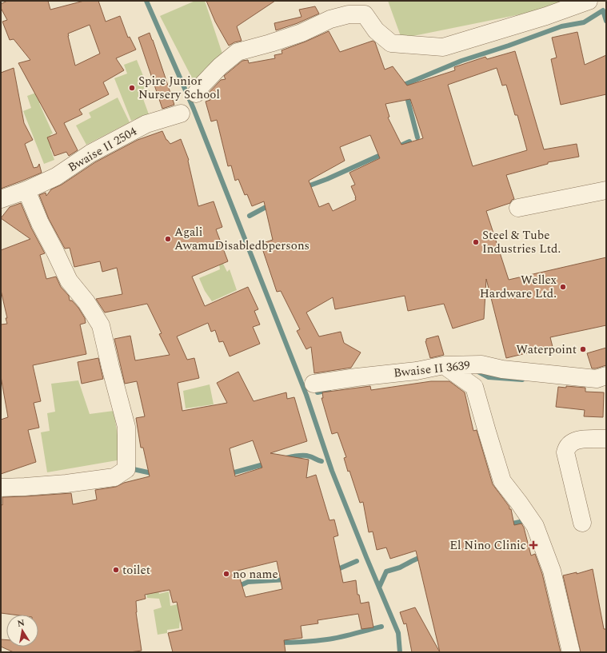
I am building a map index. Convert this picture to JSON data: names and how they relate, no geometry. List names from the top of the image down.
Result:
{
  "streets": {
    "street": ["Bwaise II 2504", "Bwaise II 3639"]
  },
  "places": {
    "other": [
      "Spire Junior Nursery School",
      "Agali AwamuDisabledbpersons",
      "Steel & Tube Industries Ltd.",
      "Wellex Hardware Ltd.",
      "Waterpoint",
      "toilet",
      "no name"
    ],
    "health": ["El Nino Clinic"]
  },
  "north": "top"
}
